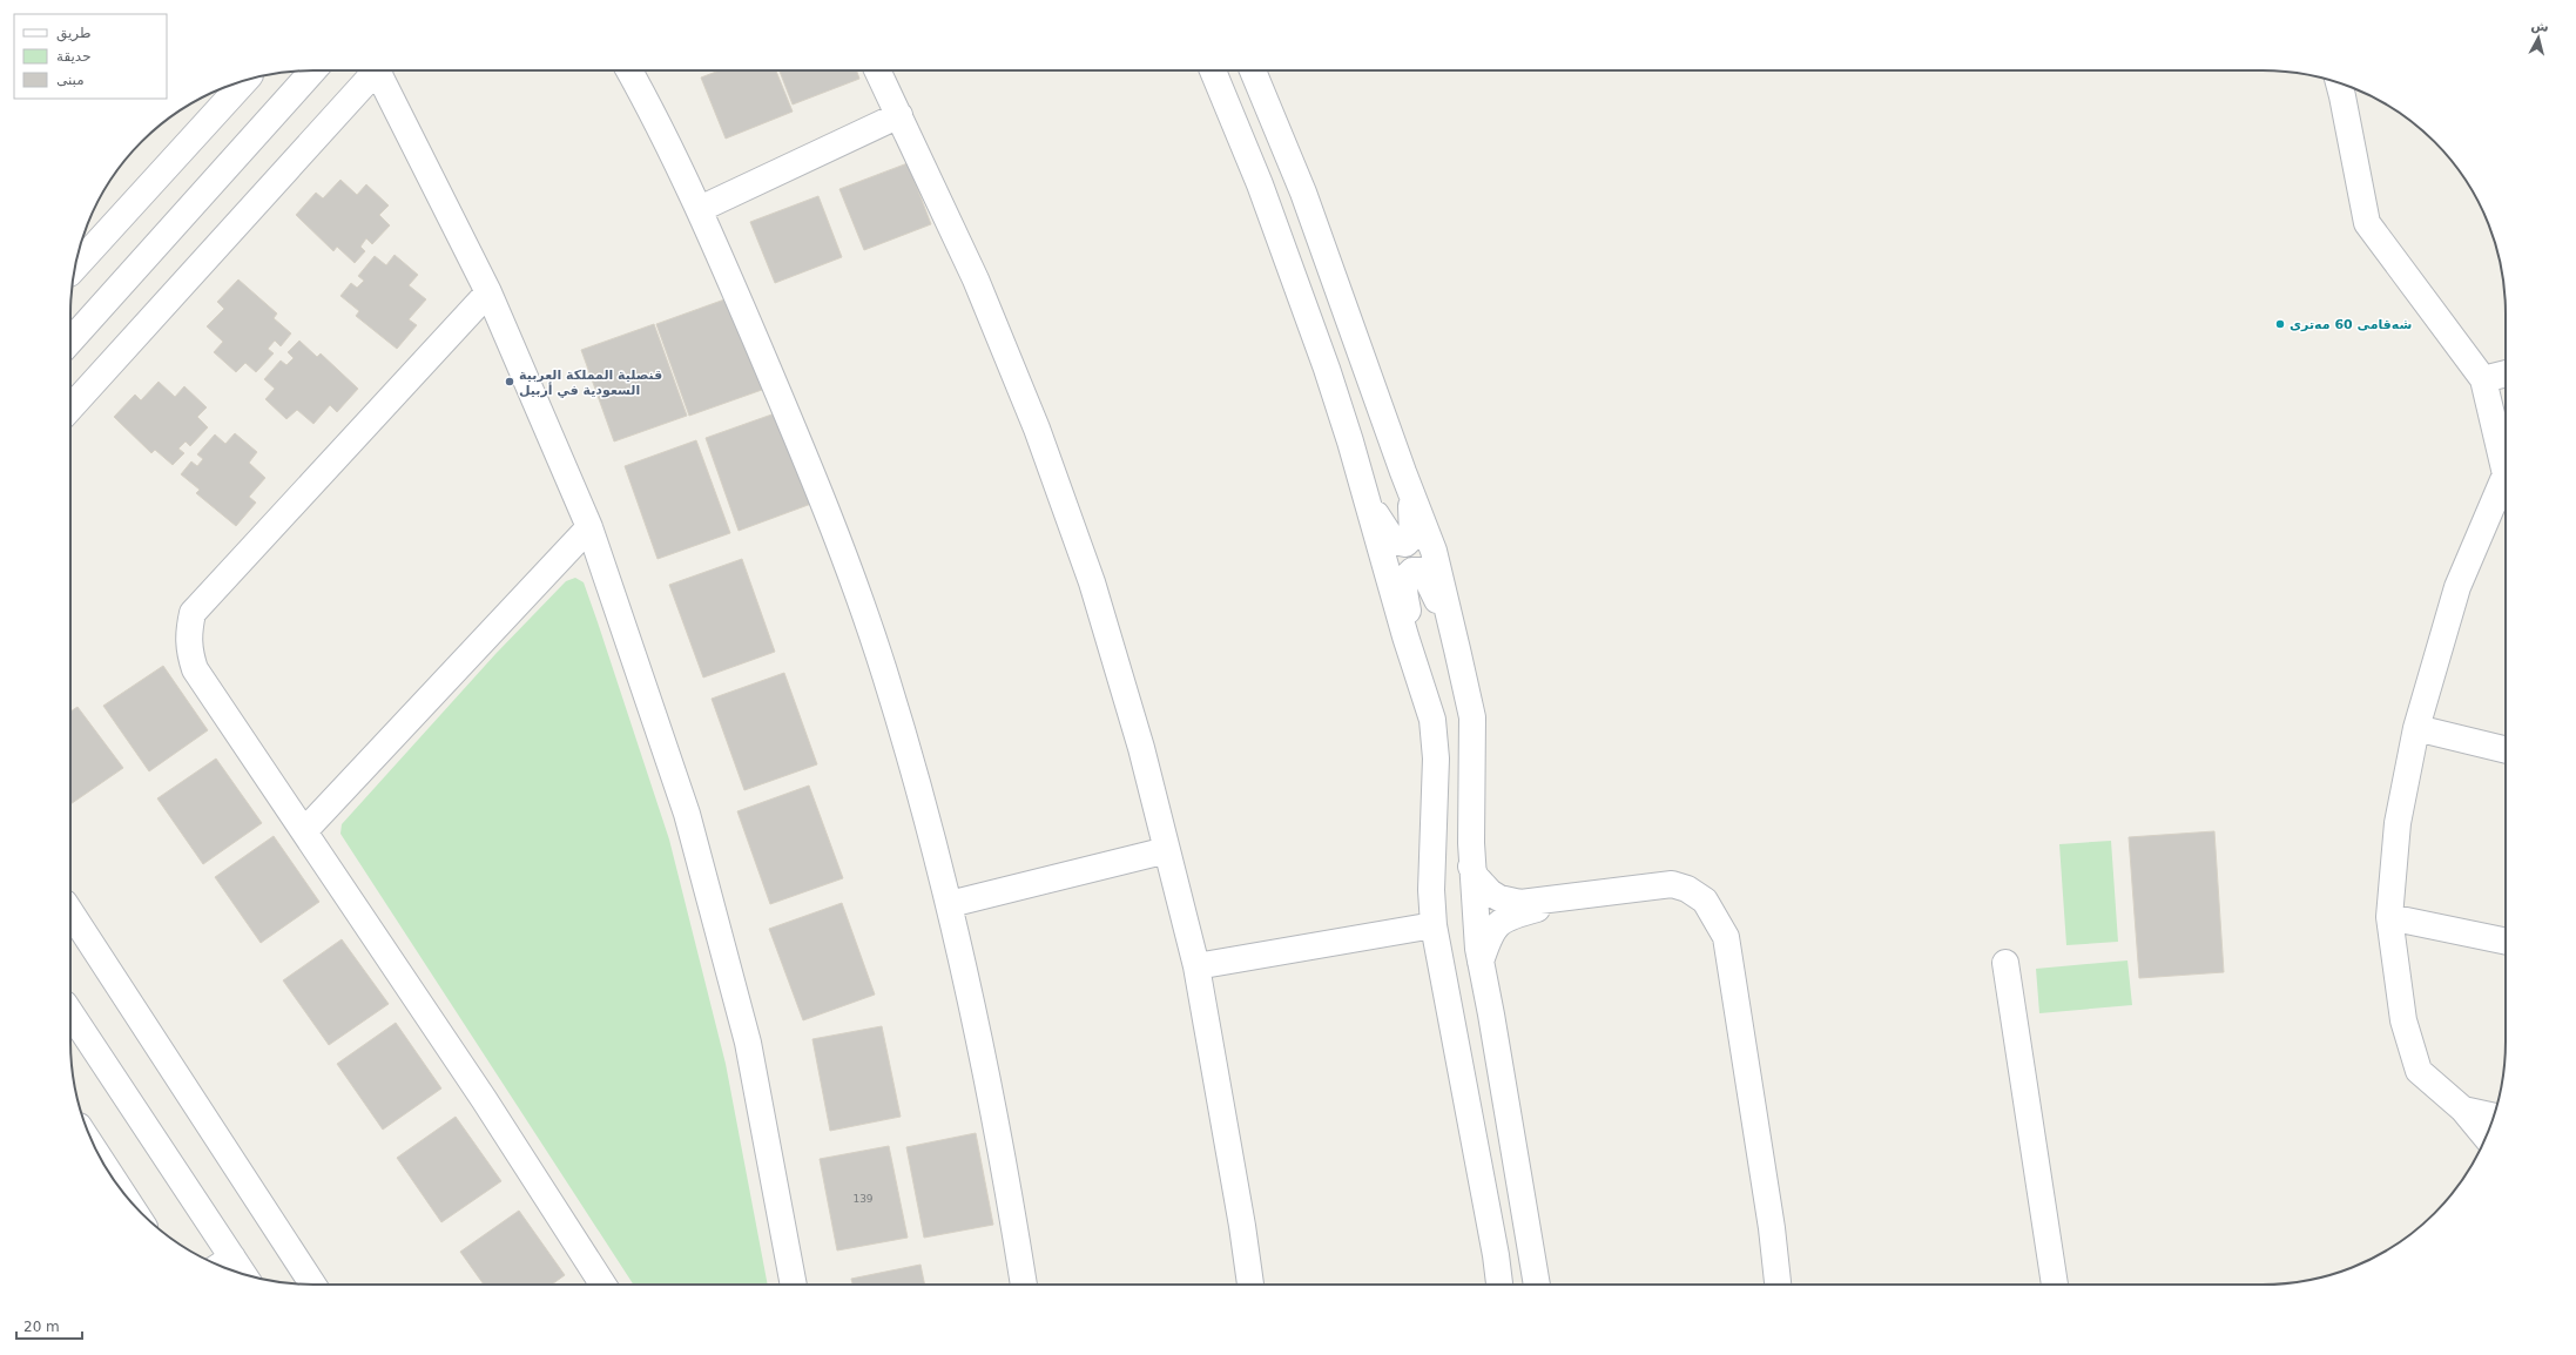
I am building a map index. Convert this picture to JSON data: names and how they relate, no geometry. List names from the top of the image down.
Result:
{
  "places": ["شەقامی 60 مەتری", "قنصلية المملكة العربية السعودية في أربيل"],
  "house_numbers": ["139"],
  "legend": ["طريق", "حديقة", "مبنى"],
  "scale_bar": "20 m",
  "north": "top"
}
